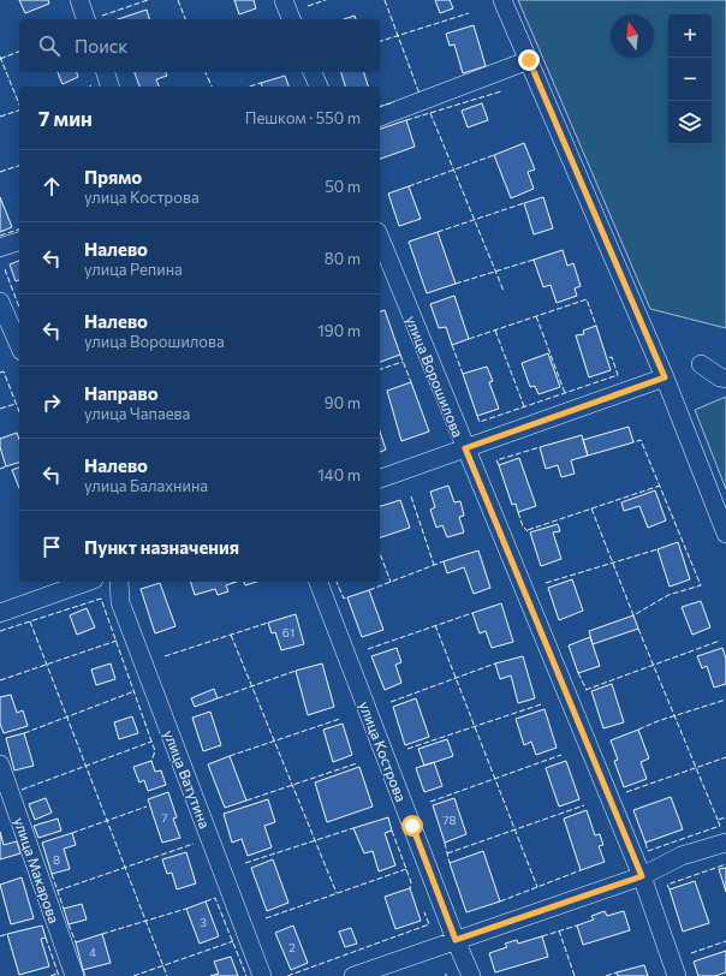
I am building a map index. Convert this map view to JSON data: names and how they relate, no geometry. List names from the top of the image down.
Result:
{
  "streets": {
    "street": [
      "улица Ворошилова",
      "улица Кострова",
      "улица Ватутина",
      "улица Макарова"
    ]
  },
  "house_numbers": [
    "61",
    "7",
    "78",
    "8",
    "3",
    "2",
    "4"
  ],
  "north": "top",
  "page": {
    "map_buttons": ["+", "−"],
    "search": "Поиск",
    "heading": ["7 мин", "Пешком · 550 m"],
    "list": [
      ["Прямо", "улица Кострова", "50 m"],
      ["Налево", "улица Репина", "80 m"],
      ["Налево", "улица Ворошилова", "190 m"],
      ["Направо", "улица Чапаева", "90 m"],
      ["Налево", "улица Балахнина", "140 m"],
      "Пункт назначения"
    ]
  }
}
